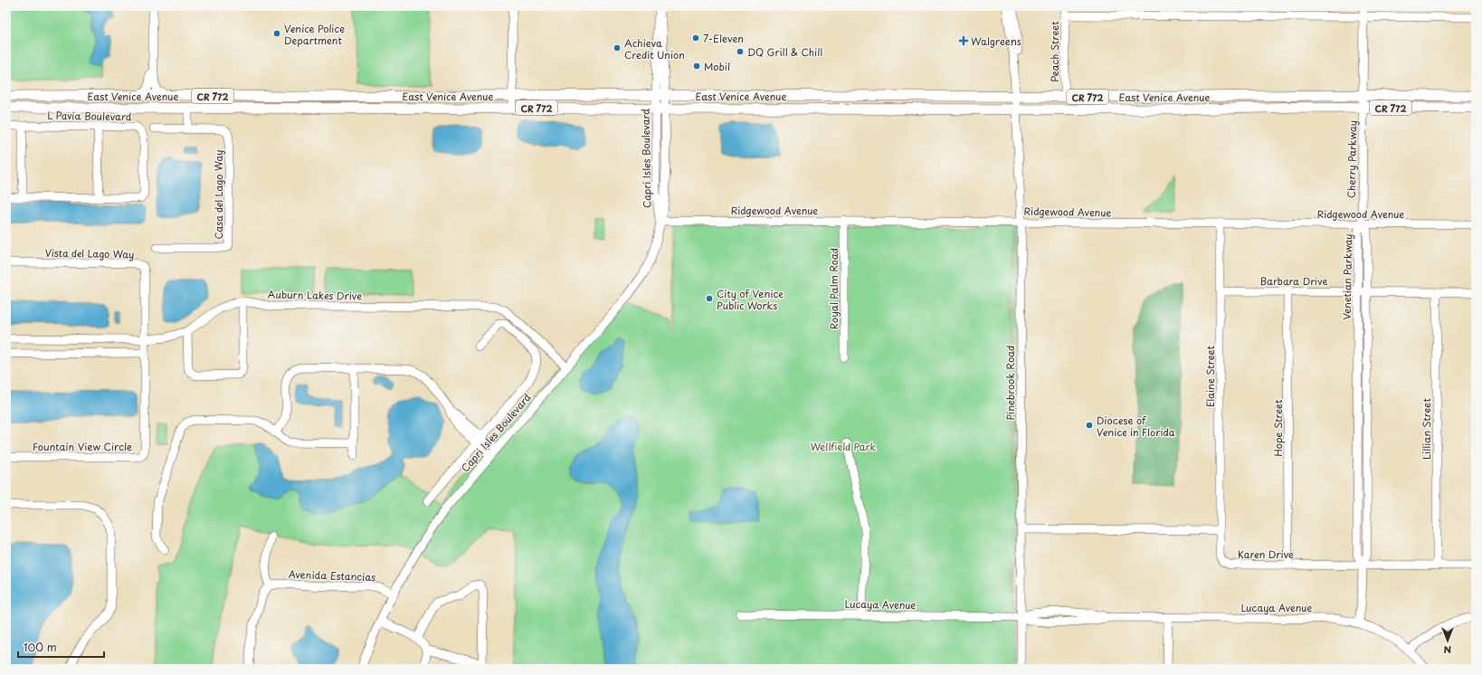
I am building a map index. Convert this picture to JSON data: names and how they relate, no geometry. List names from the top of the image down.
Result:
{
  "streets": {
    "main road": ["East Venice Avenue", "CR 772"],
    "street": [
      "Peach Street",
      "L Pavia Boulevard",
      "Capri Isles Boulevard",
      "Cherry Parkway",
      "Casa del Lago Way",
      "Ridgewood Avenue",
      "Vista del Lago Way",
      "Venetian Parkway",
      "Barbara Drive",
      "Royal Palm Road",
      "Auburn Lakes Drive",
      "Elaine Street",
      "Pinebrook Road",
      "Hope Street",
      "Lillian Street",
      "Fountain View Circle",
      "Karen Drive",
      "Avenida Estancias",
      "Lucaya Avenue"
    ]
  },
  "crossings": [
    ["Peach Street", "East Venice Avenue"],
    ["East Venice Avenue", "Capri Isles Boulevard"],
    ["East Venice Avenue", "Cherry Parkway"],
    ["East Venice Avenue", "Pinebrook Road"],
    ["Capri Isles Boulevard", "Ridgewood Avenue"],
    ["Capri Isles Boulevard", "Auburn Lakes Drive"],
    ["Capri Isles Boulevard", "Avenida Estancias"],
    ["Cherry Parkway", "Ridgewood Avenue"],
    ["Cherry Parkway", "Venetian Parkway"],
    ["Ridgewood Avenue", "Venetian Parkway"],
    ["Ridgewood Avenue", "Royal Palm Road"],
    ["Ridgewood Avenue", "Elaine Street"],
    ["Ridgewood Avenue", "Pinebrook Road"],
    ["Vista del Lago Way", "Auburn Lakes Drive"],
    ["Vista del Lago Way", "Fountain View Circle"],
    ["Venetian Parkway", "Barbara Drive"],
    ["Venetian Parkway", "Karen Drive"],
    ["Venetian Parkway", "Lucaya Avenue"],
    ["Barbara Drive", "Elaine Street"],
    ["Barbara Drive", "Hope Street"],
    ["Barbara Drive", "Lillian Street"],
    ["Auburn Lakes Drive", "Fountain View Circle"],
    ["Elaine Street", "Karen Drive"],
    ["Pinebrook Road", "Lucaya Avenue"],
    ["Hope Street", "Karen Drive"],
    ["Lillian Street", "Karen Drive"]
  ],
  "parks": ["Wellfield Park"],
  "places": {
    "other": [
      "Venice Police Department",
      "7-Eleven",
      "Achieva Credit Union",
      "DQ Grill & Chill",
      "Mobil",
      "City of Venice Public Works",
      "Diocese of Venice in Florida"
    ],
    "health": ["Walgreens"]
  },
  "scale_bar": "100 m",
  "north": "bottom"
}
